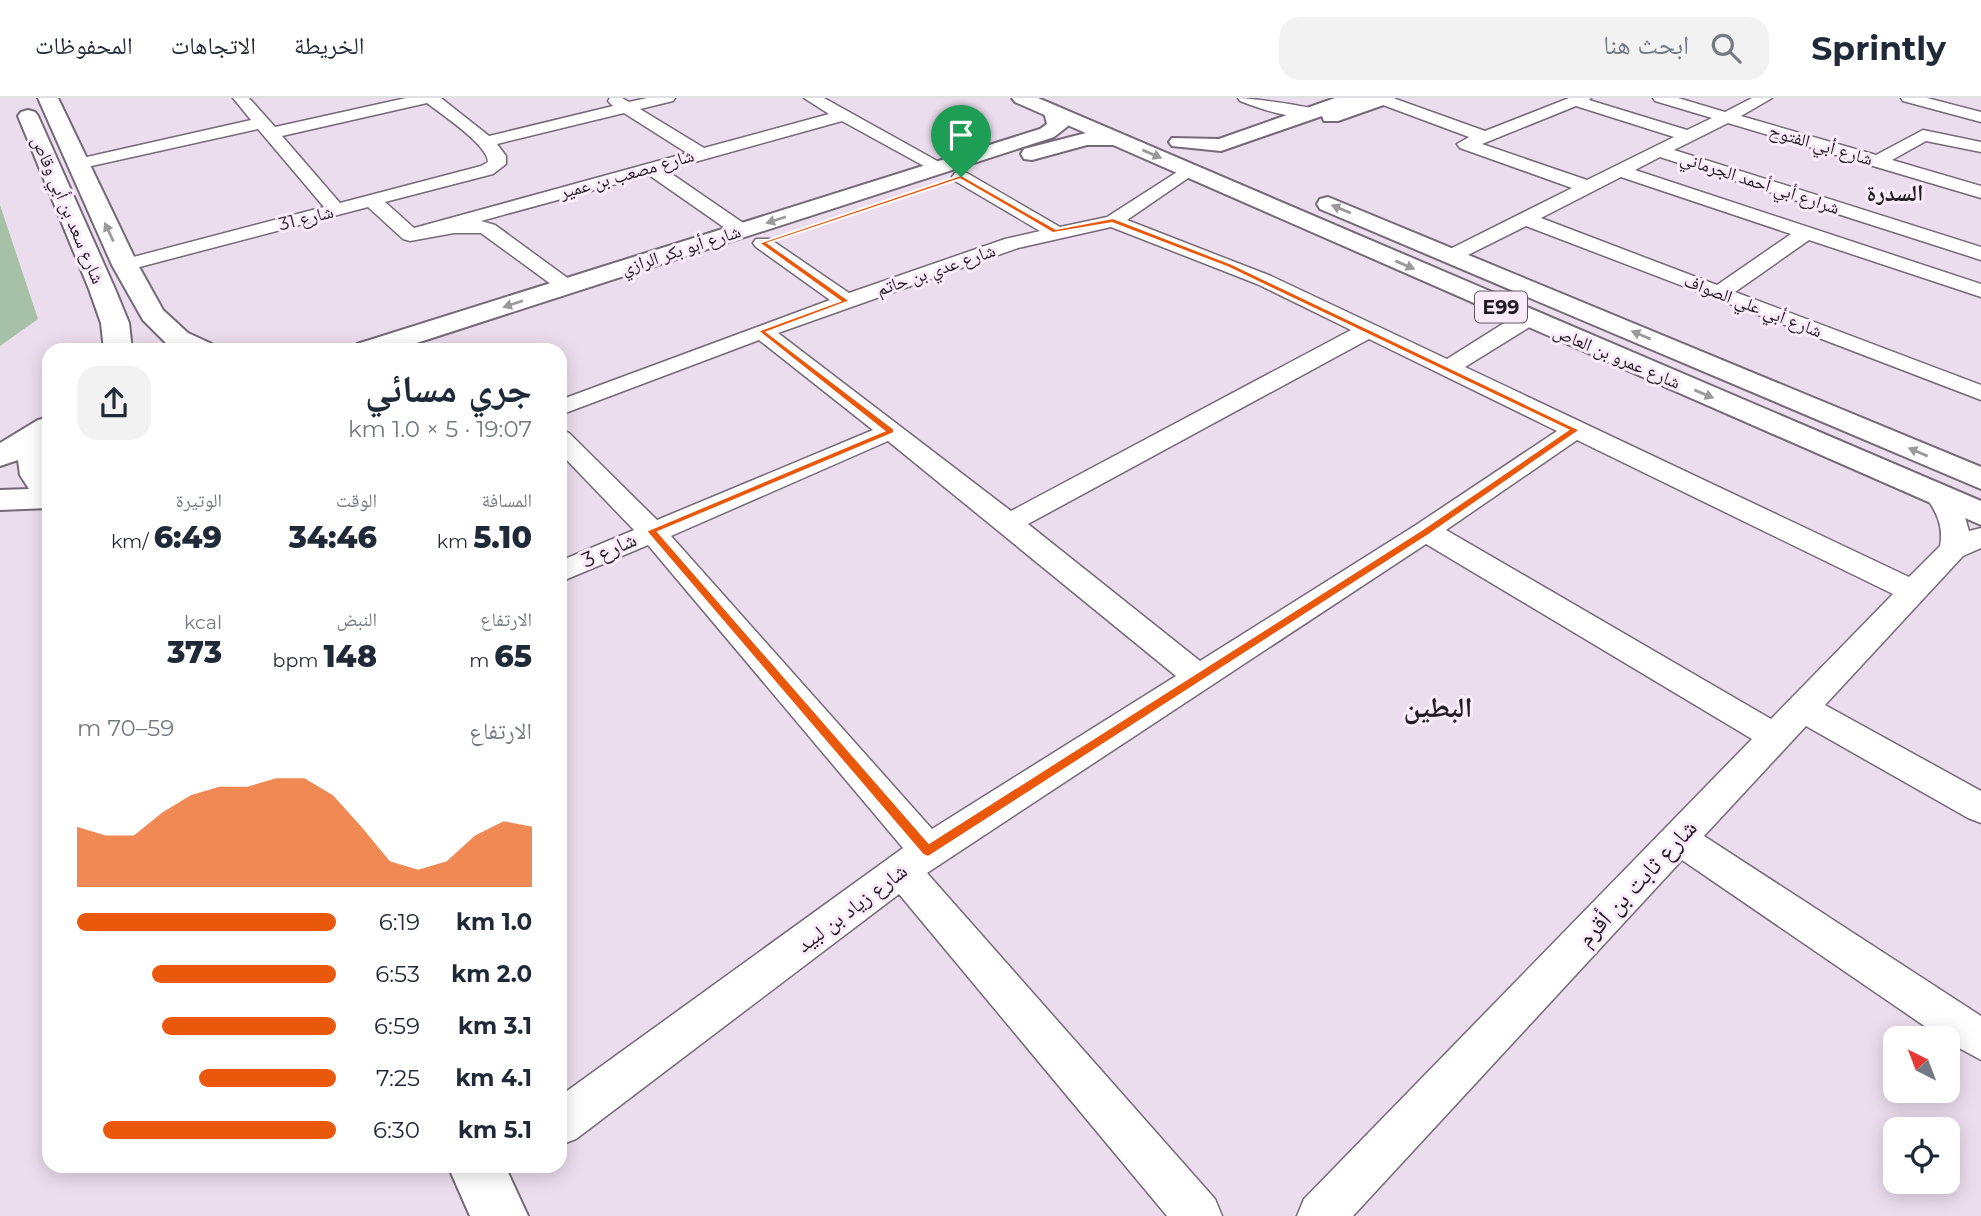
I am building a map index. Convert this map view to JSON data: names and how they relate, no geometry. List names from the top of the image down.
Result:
{
  "streets": {
    "street": [
      "شارع أبي الفتوح",
      "شارع مصعب بن عمير",
      "شرارع أبي أحمد الجرماني",
      "شارع سعد بن أبي وقاص",
      "شارع 31",
      "شارع أبو بكر الرازي",
      "شارع عدي بن حاتم",
      "شارع أبي علي الصواف",
      "E99",
      "شارع عمرو بن العاص",
      "شارع 3",
      "شارع ثابت بن أقرم",
      "شارع زياد بن لبيد"
    ]
  },
  "crossings": [
    ["شارع سعد بن أبي وقاص", "شارع 31"],
    ["شارع أبو بكر الرازي", "شارع عمرو بن العاص"],
    ["شارع عدي بن حاتم", "شارع عمرو بن العاص"],
    ["شارع عمرو بن العاص", "شارع ثابت بن أقرم"]
  ],
  "districts": ["السدرة", "البطين"],
  "north": "top left",
  "page": {
    "header": "Sprintly",
    "search": "ابحث هنا",
    "nav": ["الخريطة", "الاتجاهات", "المحفوظات"],
    "heading": ["جري مسائي", "19:07 · 5 × 1.0 km"],
    "stats": [
      ["المسافة", "5.10 km"],
      ["الوقت", "34:46"],
      ["الوتيرة", "6:49 /km"],
      ["الارتفاع", "65 m"],
      ["النبض", "148 bpm"],
      ["kcal", "373"]
    ],
    "chart": ["الارتفاع", "59–70 m"],
    "list": [
      {
        "name": "1.0 km",
        "note": "6:19"
      },
      {
        "name": "2.0 km",
        "note": "6:53"
      },
      {
        "name": "3.1 km",
        "note": "6:59"
      },
      {
        "name": "4.1 km",
        "note": "7:25"
      },
      {
        "name": "5.1 km",
        "note": "6:30"
      }
    ]
  }
}
